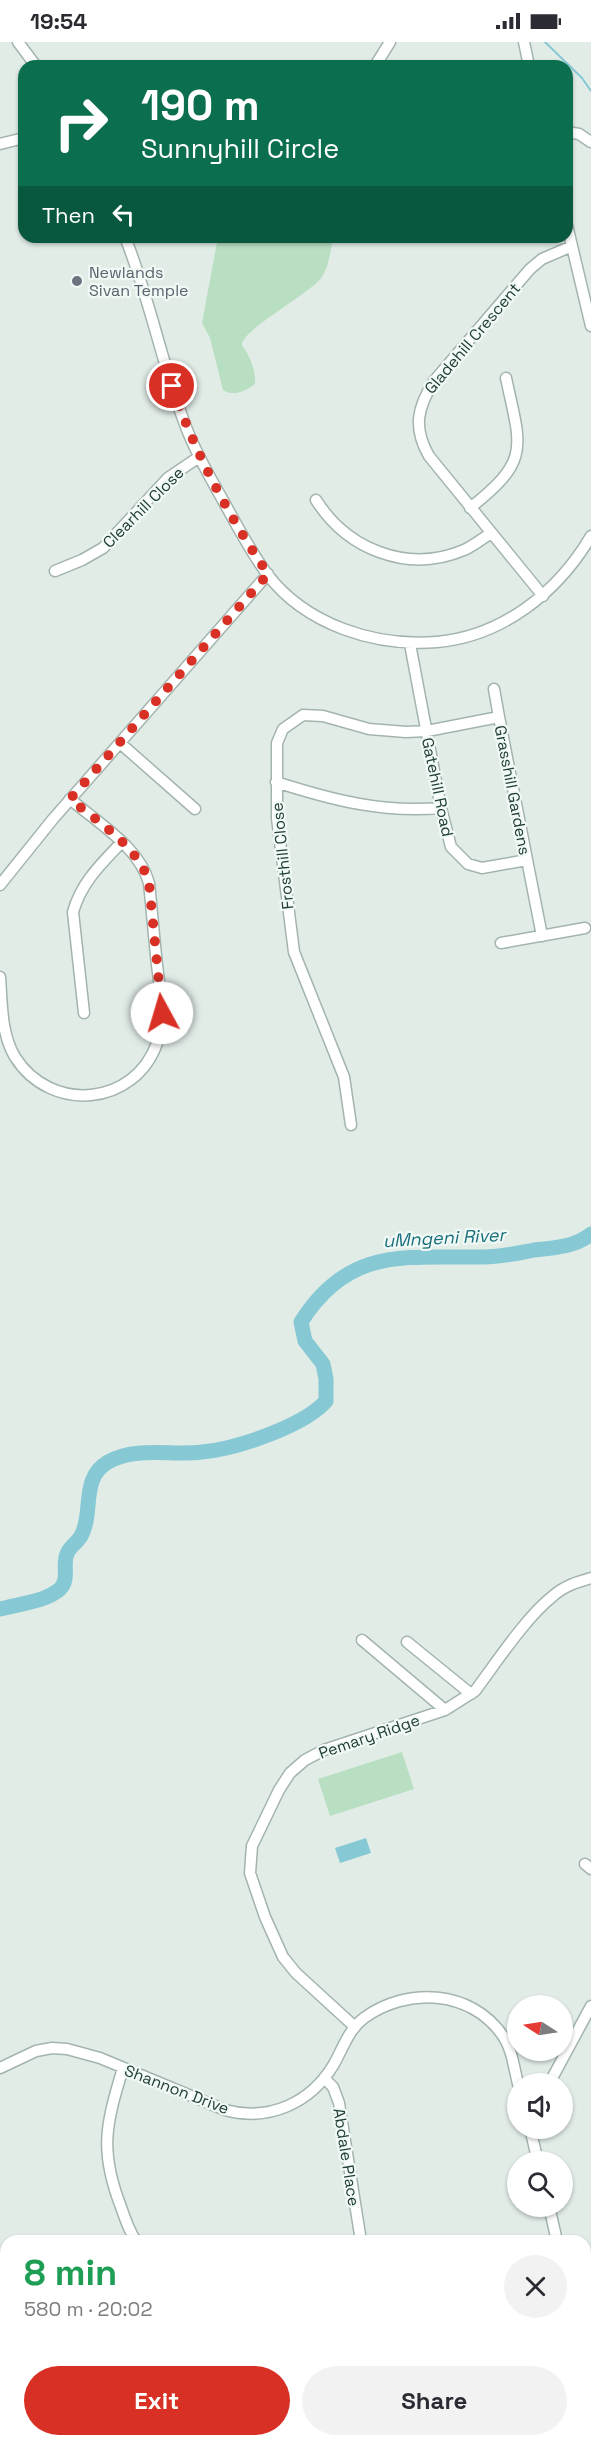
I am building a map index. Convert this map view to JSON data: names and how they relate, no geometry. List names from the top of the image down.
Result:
{
  "streets": {
    "street": [
      "Gladehill Crescent",
      "Clearhill Close",
      "Gatehill Road",
      "Grasshill Gardens",
      "Frosthill Close",
      "Pemary Ridge",
      "Shannon Drive",
      "Abdale Place"
    ]
  },
  "crossings": [
    ["Gatehill Road", "Grasshill Gardens"],
    ["Gatehill Road", "Frosthill Close"],
    ["Grasshill Gardens", "Frosthill Close"],
    ["Pemary Ridge", "Shannon Drive"],
    ["Shannon Drive", "Abdale Place"]
  ],
  "water": ["uMngeni River"],
  "places": ["Newlands Sivan Temple"],
  "north": "left",
  "page": {
    "status": "19:54",
    "turn": ["190 m", "Sunnyhill Circle"],
    "then": "Then",
    "heading": ["8 min", "580 m · 20:02"],
    "buttons": ["Exit", "Share"]
  }
}
